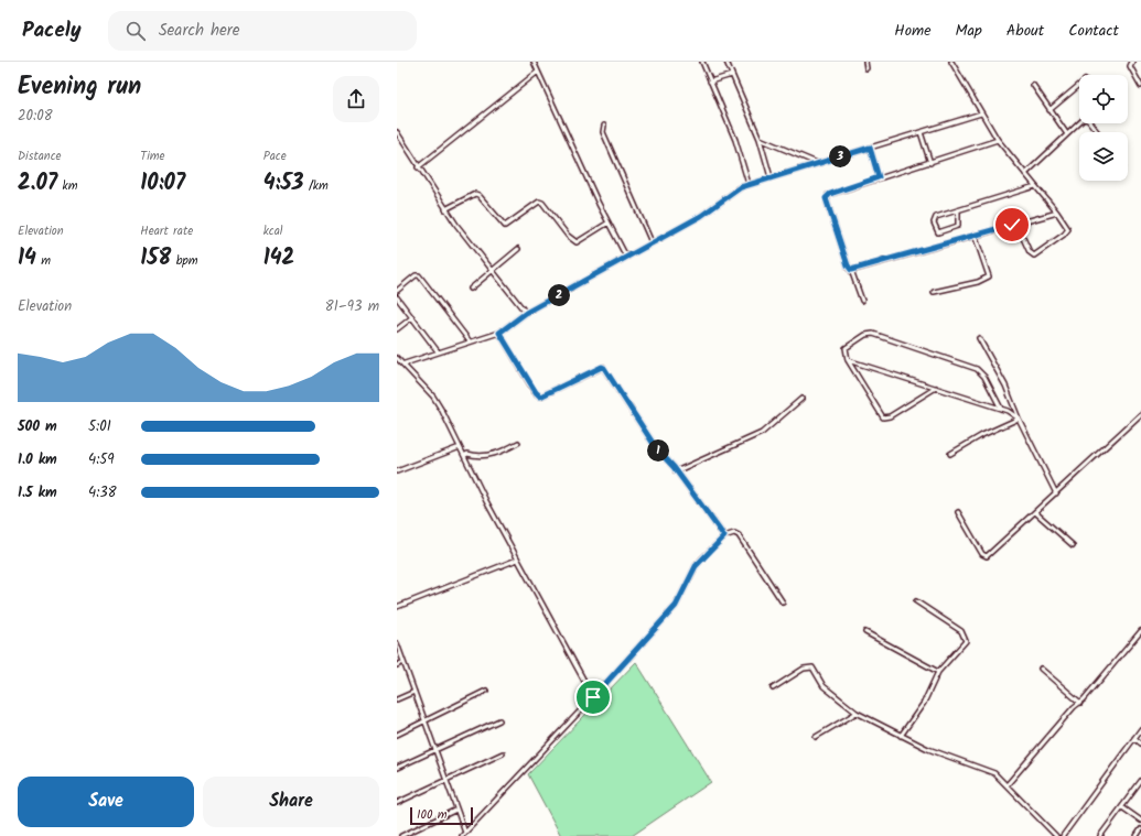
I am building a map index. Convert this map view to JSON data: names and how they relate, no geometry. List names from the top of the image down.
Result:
{
  "scale_bar": "100 m",
  "page": {
    "header": "Pacely",
    "search": "Search here",
    "nav": [
      "Home",
      "Map",
      "About",
      "Contact"
    ],
    "heading": ["Evening run", "20:08"],
    "stats": [
      ["Distance", "2.07 km"],
      ["Time", "10:07"],
      ["Pace", "4:53 /km"],
      ["Elevation", "14 m"],
      ["Heart rate", "158 bpm"],
      ["kcal", "142"]
    ],
    "pins": ["3", "2", "1"],
    "chart": ["Elevation", "81–93 m"],
    "list": [
      {
        "name": "500 m",
        "note": "5:01"
      },
      {
        "name": "1.0 km",
        "note": "4:59"
      },
      {
        "name": "1.5 km",
        "note": "4:38"
      }
    ],
    "buttons": ["Save", "Share"],
    "scale": "100 m"
  }
}
